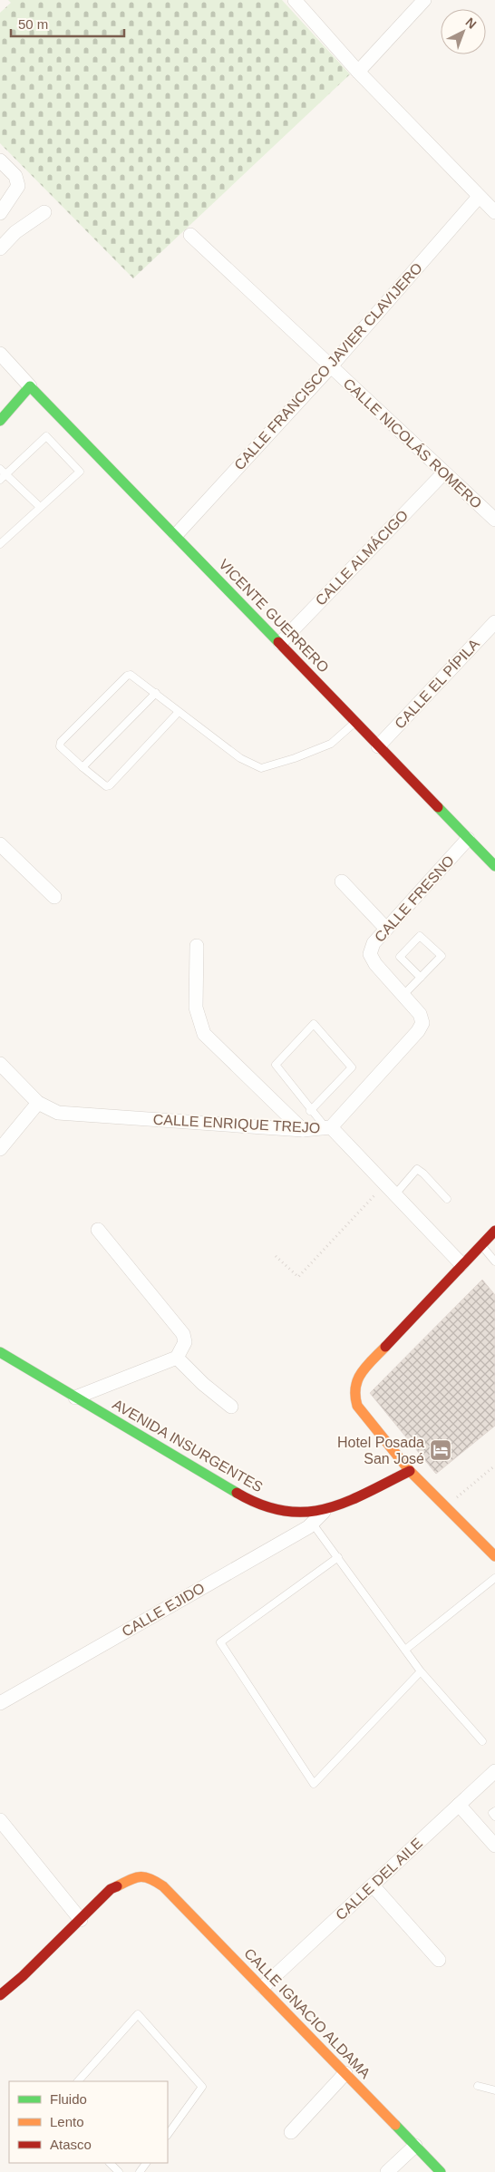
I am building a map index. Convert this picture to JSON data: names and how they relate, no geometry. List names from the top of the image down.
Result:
{
  "streets": {
    "street": [
      "CALLE FRANCISCO JAVIER CLAVIJERO",
      "CALLE NICOLÁS ROMERO",
      "CALLE ALMÁCIGO",
      "VICENTE GUERRERO",
      "CALLE EL PÍPILA",
      "CALLE FRESNO",
      "CALLE ENRIQUE TREJO",
      "AVENIDA INSURGENTES",
      "CALLE EJIDO",
      "CALLE DEL AILE",
      "CALLE IGNACIO ALDAMA"
    ]
  },
  "crossings": [
    ["CALLE FRANCISCO JAVIER CLAVIJERO", "CALLE NICOLÁS ROMERO"],
    ["CALLE FRANCISCO JAVIER CLAVIJERO", "VICENTE GUERRERO"],
    ["CALLE NICOLÁS ROMERO", "CALLE ALMÁCIGO"],
    ["CALLE ALMÁCIGO", "VICENTE GUERRERO"],
    ["VICENTE GUERRERO", "CALLE EL PÍPILA"],
    ["VICENTE GUERRERO", "CALLE FRESNO"],
    ["CALLE FRESNO", "CALLE ENRIQUE TREJO"],
    ["AVENIDA INSURGENTES", "CALLE EJIDO"],
    ["CALLE DEL AILE", "CALLE IGNACIO ALDAMA"]
  ],
  "places": {
    "hotel": ["Hotel Posada San José"]
  },
  "legend": ["Fluido", "Lento", "Atasco"],
  "scale_bar": "50 m",
  "north": "top right"
}
